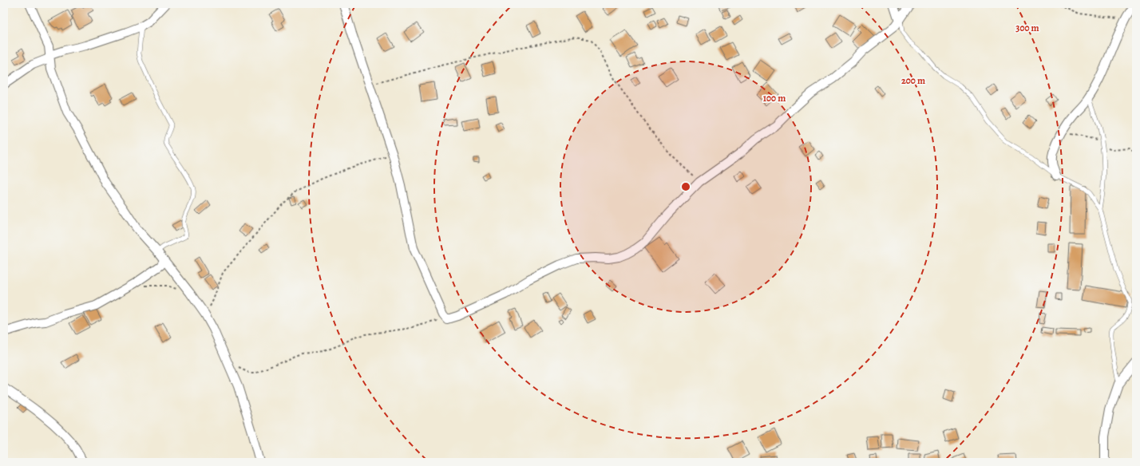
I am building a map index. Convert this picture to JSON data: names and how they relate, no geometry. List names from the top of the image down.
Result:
{
  "rings": ["300 m", "200 m", "100 m"]
}
